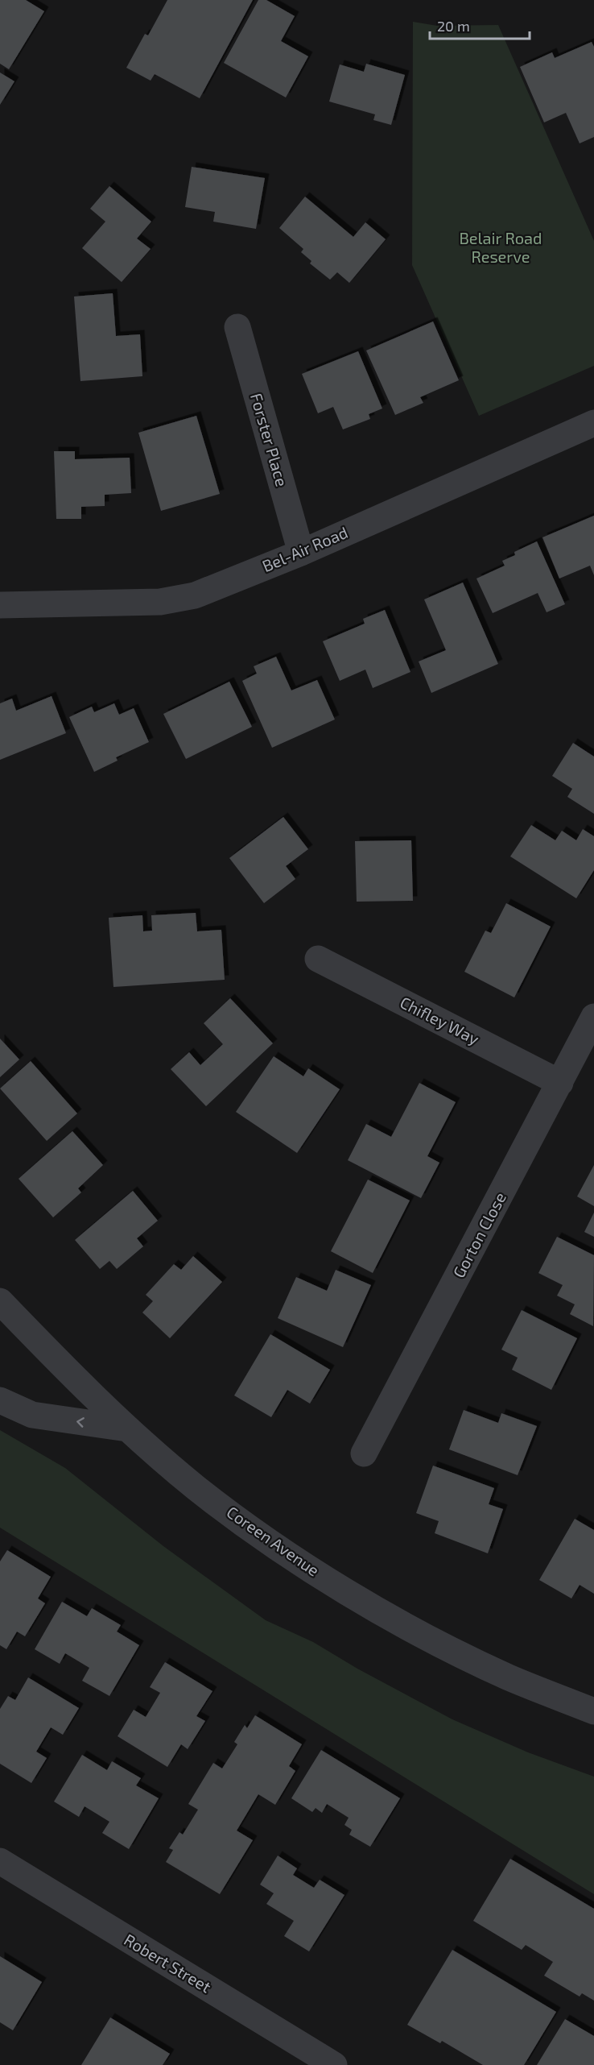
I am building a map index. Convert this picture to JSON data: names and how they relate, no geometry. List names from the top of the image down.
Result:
{
  "streets": {
    "street": [
      "Forster Place",
      "Bel-Air Road",
      "Chifley Way",
      "Gorton Close",
      "Coreen Avenue",
      "Robert Street"
    ]
  },
  "crossings": [
    ["Forster Place", "Bel-Air Road"],
    ["Chifley Way", "Gorton Close"]
  ],
  "parks": ["Belair Road Reserve"],
  "scale_bar": "20 m"
}
